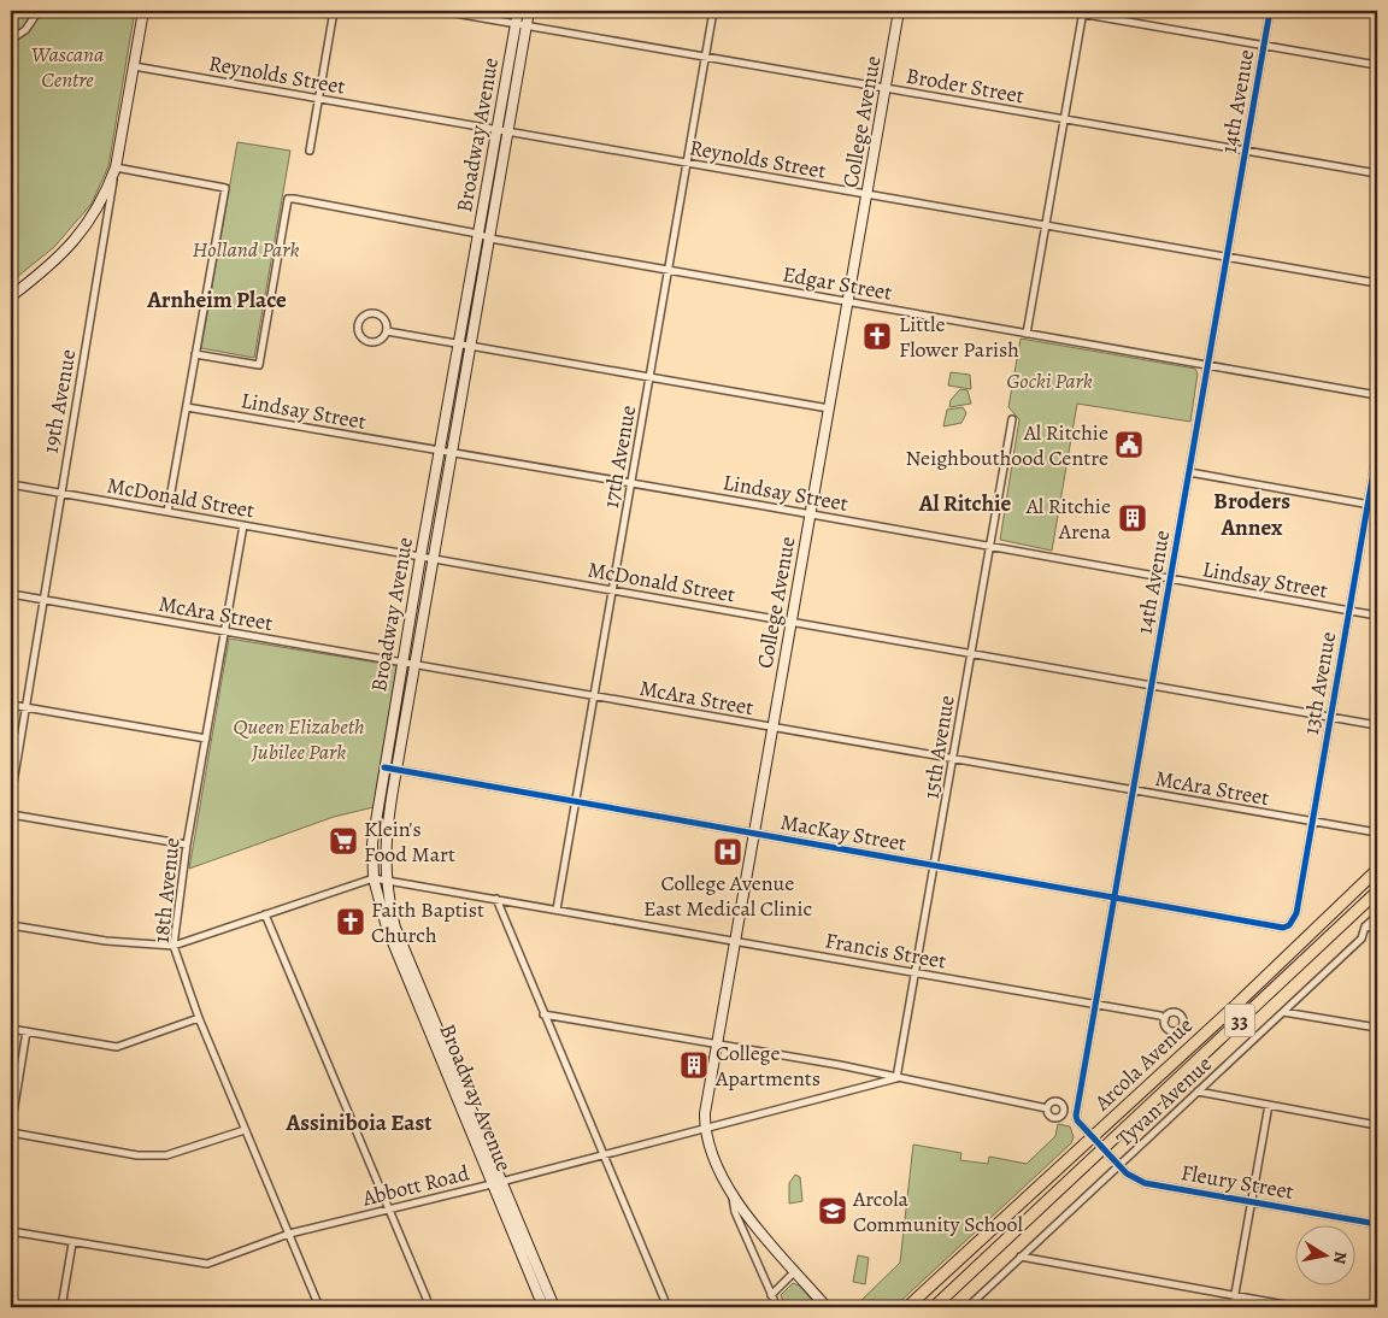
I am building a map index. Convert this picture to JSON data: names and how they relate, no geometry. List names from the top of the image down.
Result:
{
  "streets": {
    "main road": ["33", "Arcola Avenue"],
    "street": [
      "Reynolds Street",
      "Broder Street",
      "14th Avenue",
      "College Avenue",
      "Broadway Avenue",
      "Edgar Street",
      "19th Avenue",
      "Lindsay Street",
      "17th Avenue",
      "McDonald Street",
      "McAra Street",
      "13th Avenue",
      "15th Avenue",
      "MacKay Street",
      "18th Avenue",
      "Francis Street",
      "Tyvan Avenue",
      "Fleury Street",
      "Abbott Road"
    ]
  },
  "crossings": [
    ["Reynolds Street", "14th Avenue"],
    ["Reynolds Street", "College Avenue"],
    ["Reynolds Street", "Broadway Avenue"],
    ["Reynolds Street", "19th Avenue"],
    ["Reynolds Street", "17th Avenue"],
    ["Broder Street", "14th Avenue"],
    ["Broder Street", "College Avenue"],
    ["Broder Street", "Broadway Avenue"],
    ["Broder Street", "17th Avenue"],
    ["14th Avenue", "Edgar Street"],
    ["14th Avenue", "Lindsay Street"],
    ["14th Avenue", "McDonald Street"],
    ["14th Avenue", "McAra Street"],
    ["14th Avenue", "MacKay Street"],
    ["14th Avenue", "Francis Street"],
    ["14th Avenue", "Arcola Avenue"],
    ["14th Avenue", "Fleury Street"],
    ["College Avenue", "Edgar Street"],
    ["College Avenue", "Lindsay Street"],
    ["College Avenue", "McDonald Street"],
    ["College Avenue", "McAra Street"],
    ["College Avenue", "MacKay Street"],
    ["College Avenue", "Francis Street"],
    ["College Avenue", "Abbott Road"],
    ["Broadway Avenue", "Edgar Street"],
    ["Broadway Avenue", "Lindsay Street"],
    ["Broadway Avenue", "McDonald Street"],
    ["Broadway Avenue", "McAra Street"],
    ["Broadway Avenue", "MacKay Street"],
    ["Broadway Avenue", "Francis Street"],
    ["Broadway Avenue", "Abbott Road"],
    ["Edgar Street", "17th Avenue"],
    ["19th Avenue", "McDonald Street"],
    ["19th Avenue", "McAra Street"],
    ["Lindsay Street", "17th Avenue"],
    ["Lindsay Street", "13th Avenue"],
    ["Lindsay Street", "15th Avenue"],
    ["17th Avenue", "McDonald Street"],
    ["17th Avenue", "McAra Street"],
    ["17th Avenue", "MacKay Street"],
    ["17th Avenue", "Francis Street"],
    ["McDonald Street", "13th Avenue"],
    ["McDonald Street", "15th Avenue"],
    ["McDonald Street", "18th Avenue"],
    ["McAra Street", "13th Avenue"],
    ["McAra Street", "15th Avenue"],
    ["McAra Street", "18th Avenue"],
    ["13th Avenue", "MacKay Street"],
    ["15th Avenue", "MacKay Street"],
    ["15th Avenue", "Francis Street"],
    ["15th Avenue", "Abbott Road"],
    ["18th Avenue", "Abbott Road"],
    ["Arcola Avenue", "Fleury Street"],
    ["Tyvan Avenue", "Fleury Street"]
  ],
  "districts": [
    "Arnheim Place",
    "Broders Annex",
    "Al Ritchie",
    "Assiniboia East"
  ],
  "parks": [
    "Wascana Centre",
    "Holland Park",
    "Gocki Park",
    "Queen Elizabeth Jubilee Park"
  ],
  "places": {
    "church": ["Little Flower Parish", "Faith Baptist Church"],
    "public building": ["Al Ritchie Neighbouthood Centre"],
    "building": ["Al Ritchie Arena", "College Apartments"],
    "supermarket": ["Klein's Food Mart"],
    "hospital": ["College Avenue East Medical Clinic"],
    "school or university": ["Arcola Community School"]
  },
  "north": "right"
}
